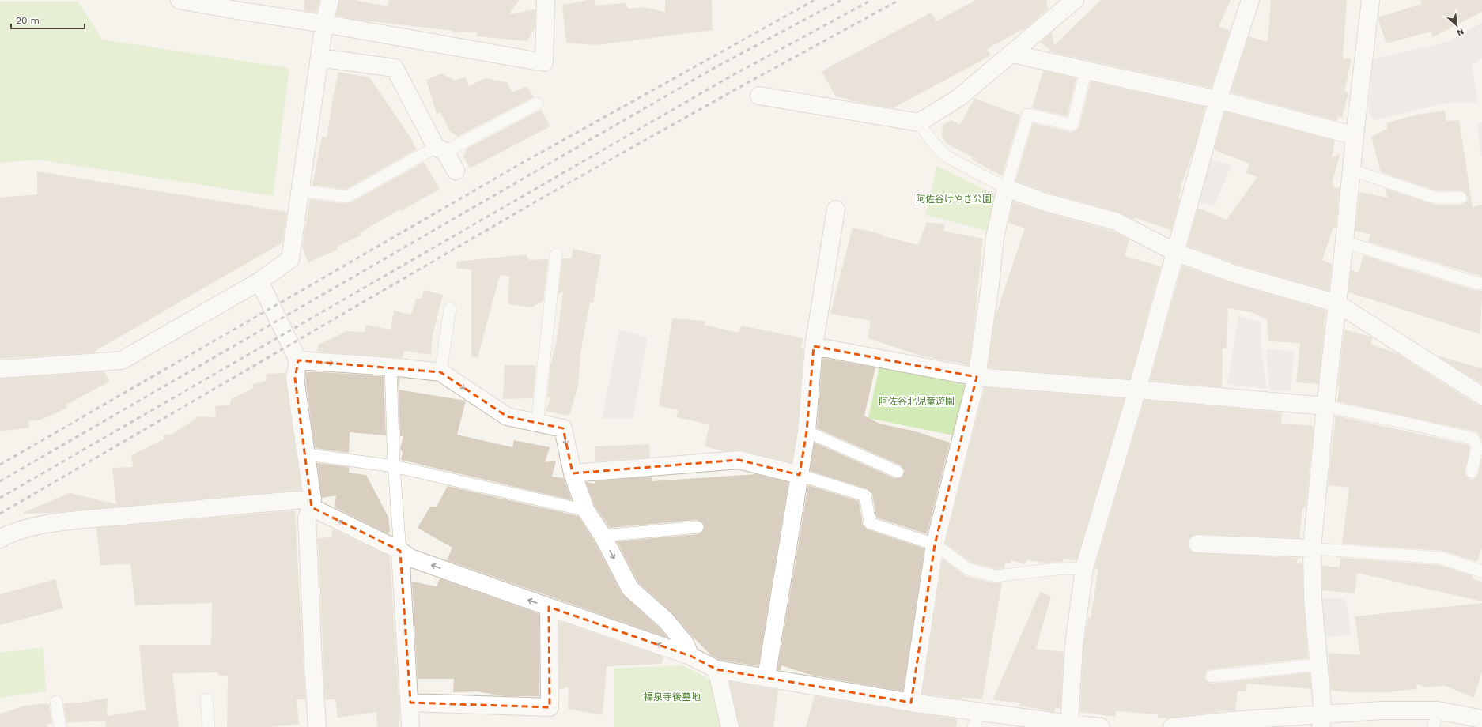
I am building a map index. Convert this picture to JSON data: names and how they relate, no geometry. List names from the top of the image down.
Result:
{
  "parks": ["阿佐谷けやき公園", "阿佐谷北児童遊園", "福泉寺後墓地"],
  "scale_bar": "20 m",
  "north": "bottom right"
}
